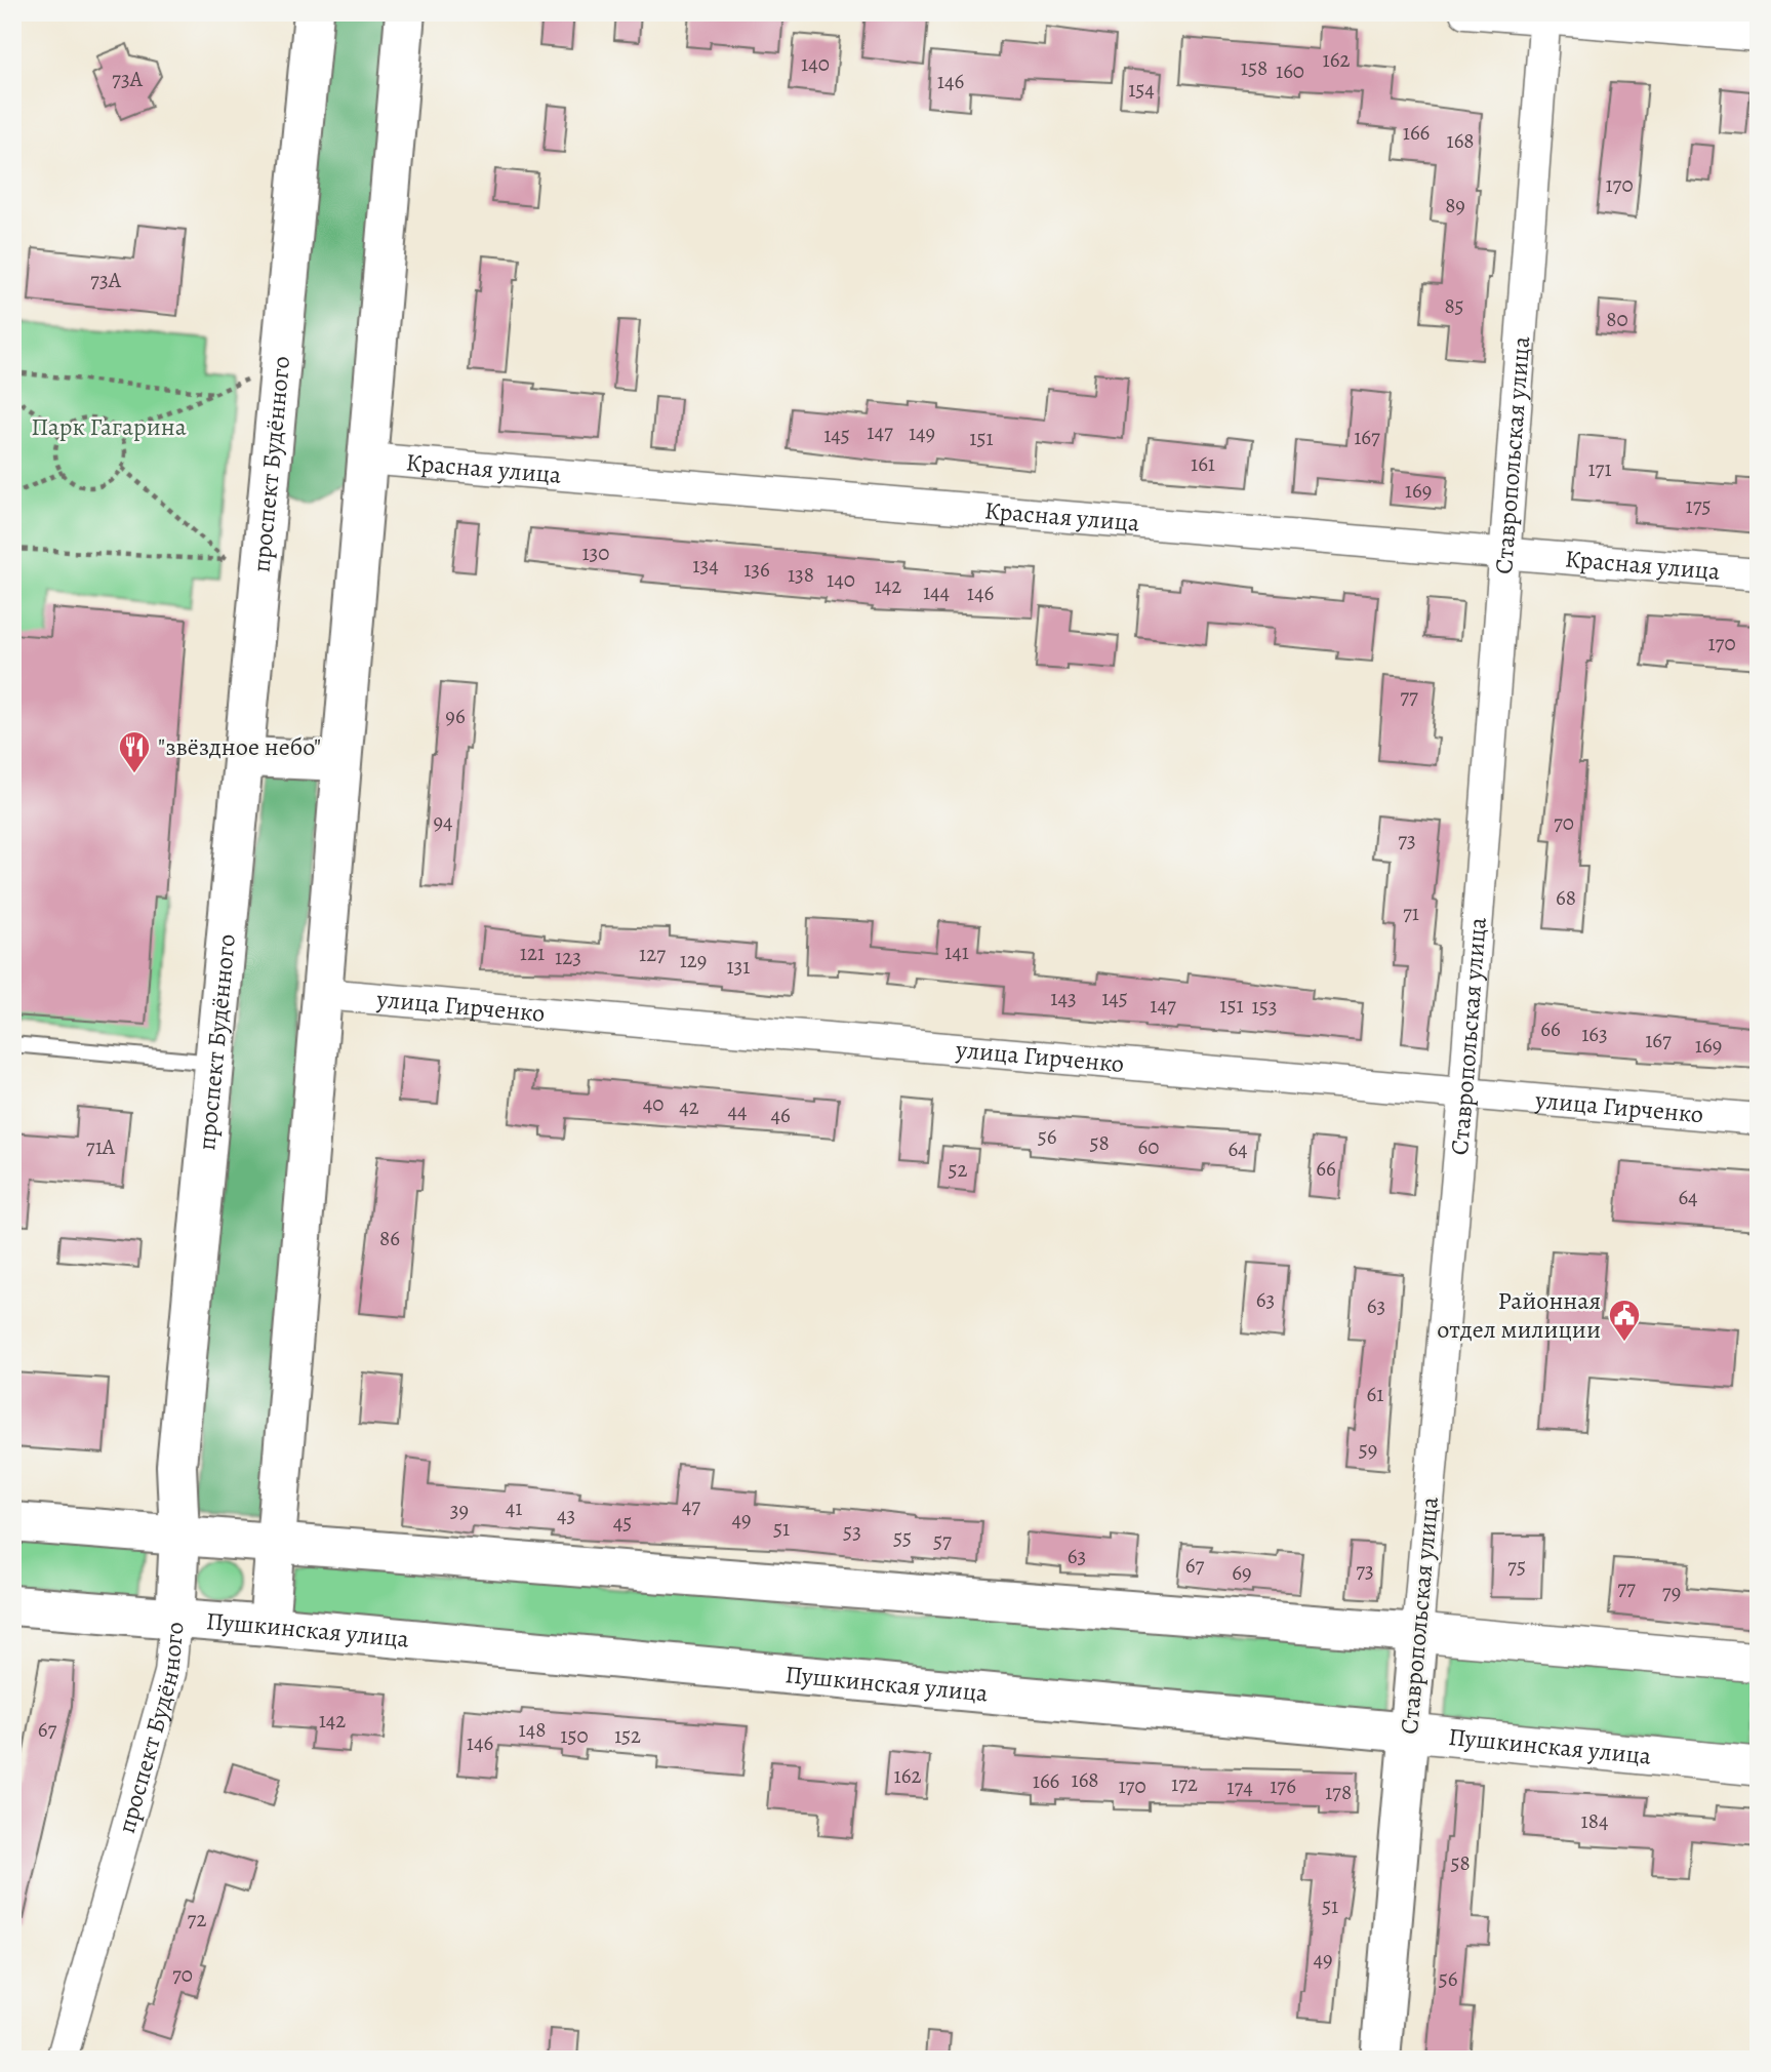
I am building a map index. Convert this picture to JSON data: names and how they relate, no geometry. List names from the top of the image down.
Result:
{
  "streets": {
    "main road": ["Ставропольская улица", "проспект Будённого", "Пушкинская улица"],
    "street": ["Красная улица", "улица Гирченко"]
  },
  "crossings": [
    ["Ставропольская улица", "Красная улица"],
    ["Ставропольская улица", "улица Гирченко"],
    ["Ставропольская улица", "Пушкинская улица"],
    ["проспект Будённого", "Пушкинская улица"]
  ],
  "parks": ["Парк Гагарина"],
  "places": {
    "restaurant": ["\"звёздное небо\""],
    "public building": ["Районная отдел милиции"]
  },
  "house_numbers": [
    "162",
    "140",
    "158",
    "160",
    "73А",
    "146",
    "154",
    "166",
    "168",
    "170",
    "89",
    "73А",
    "85",
    "80",
    "147",
    "149",
    "145",
    "167",
    "151",
    "161",
    "171",
    "169",
    "175",
    "130",
    "134",
    "136",
    "138",
    "140",
    "142",
    "144",
    "146",
    "170",
    "77",
    "96",
    "94",
    "70",
    "73",
    "68",
    "71",
    "141",
    "121",
    "127",
    "123",
    "129",
    "131",
    "143",
    "145",
    "147",
    "151",
    "153",
    "66",
    "163",
    "167",
    "169",
    "40",
    "42",
    "44",
    "46",
    "56",
    "58",
    "71А",
    "60",
    "64",
    "66",
    "52",
    "64",
    "86",
    "63",
    "63",
    "61",
    "59",
    "47",
    "41",
    "39",
    "43",
    "49",
    "45",
    "51",
    "53",
    "55",
    "57",
    "63",
    "67",
    "75",
    "73",
    "69",
    "77",
    "79",
    "142",
    "67",
    "148",
    "150",
    "152",
    "146",
    "162",
    "168",
    "166",
    "172",
    "170",
    "176",
    "174",
    "178",
    "184",
    "58",
    "51",
    "72",
    "49",
    "70",
    "56"
  ]
}
